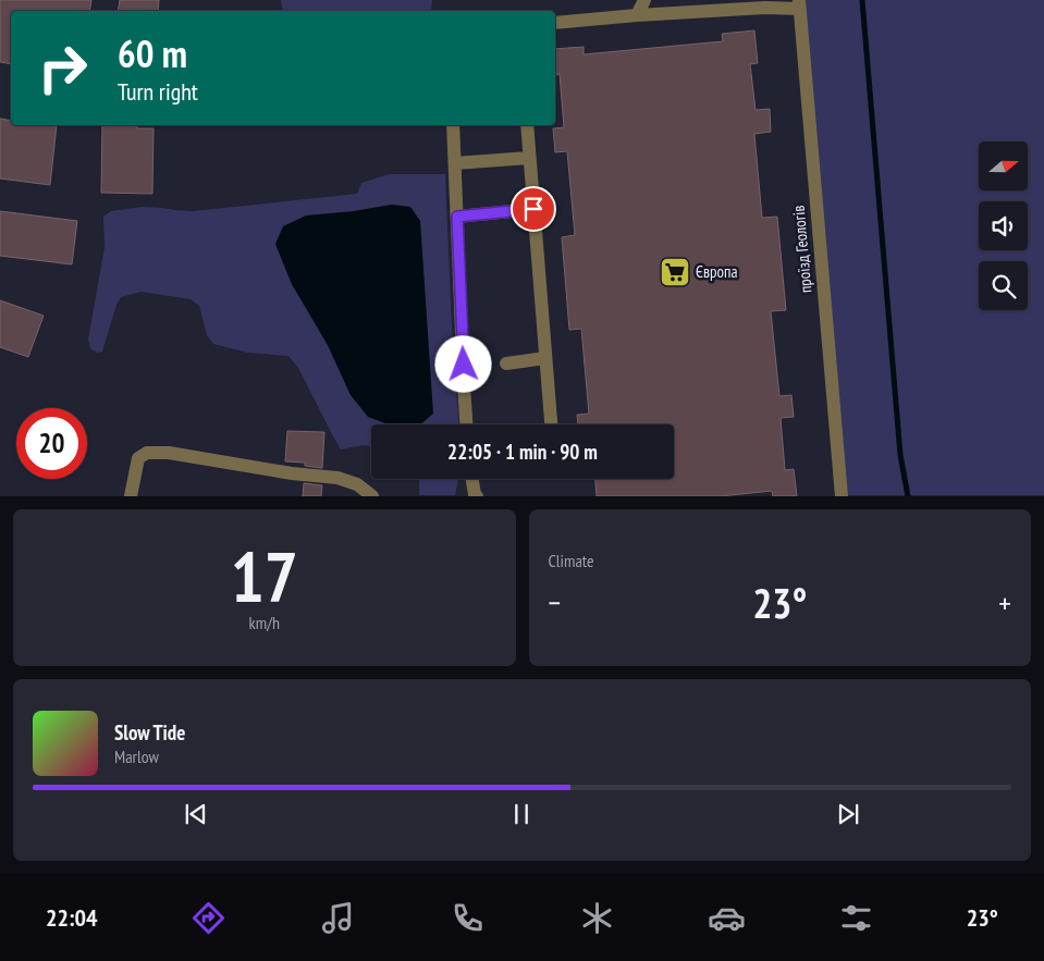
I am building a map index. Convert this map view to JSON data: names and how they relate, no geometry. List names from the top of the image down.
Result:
{
  "streets": {
    "street": ["проїзд Геологів"]
  },
  "places": {
    "supermarket": ["Європа"]
  },
  "north": "right",
  "page": {
    "turn": ["60 m", "Turn right"],
    "limit": "20",
    "trip": "22:05 · 1 min · 90 m",
    "tile": [
      ["17", "km/h"],
      "Climate"
    ],
    "heat": ["−", "23°", "+"],
    "song": ["Slow Tide", "Marlow"],
    "tabs": ["22:04", "23°"]
  }
}
